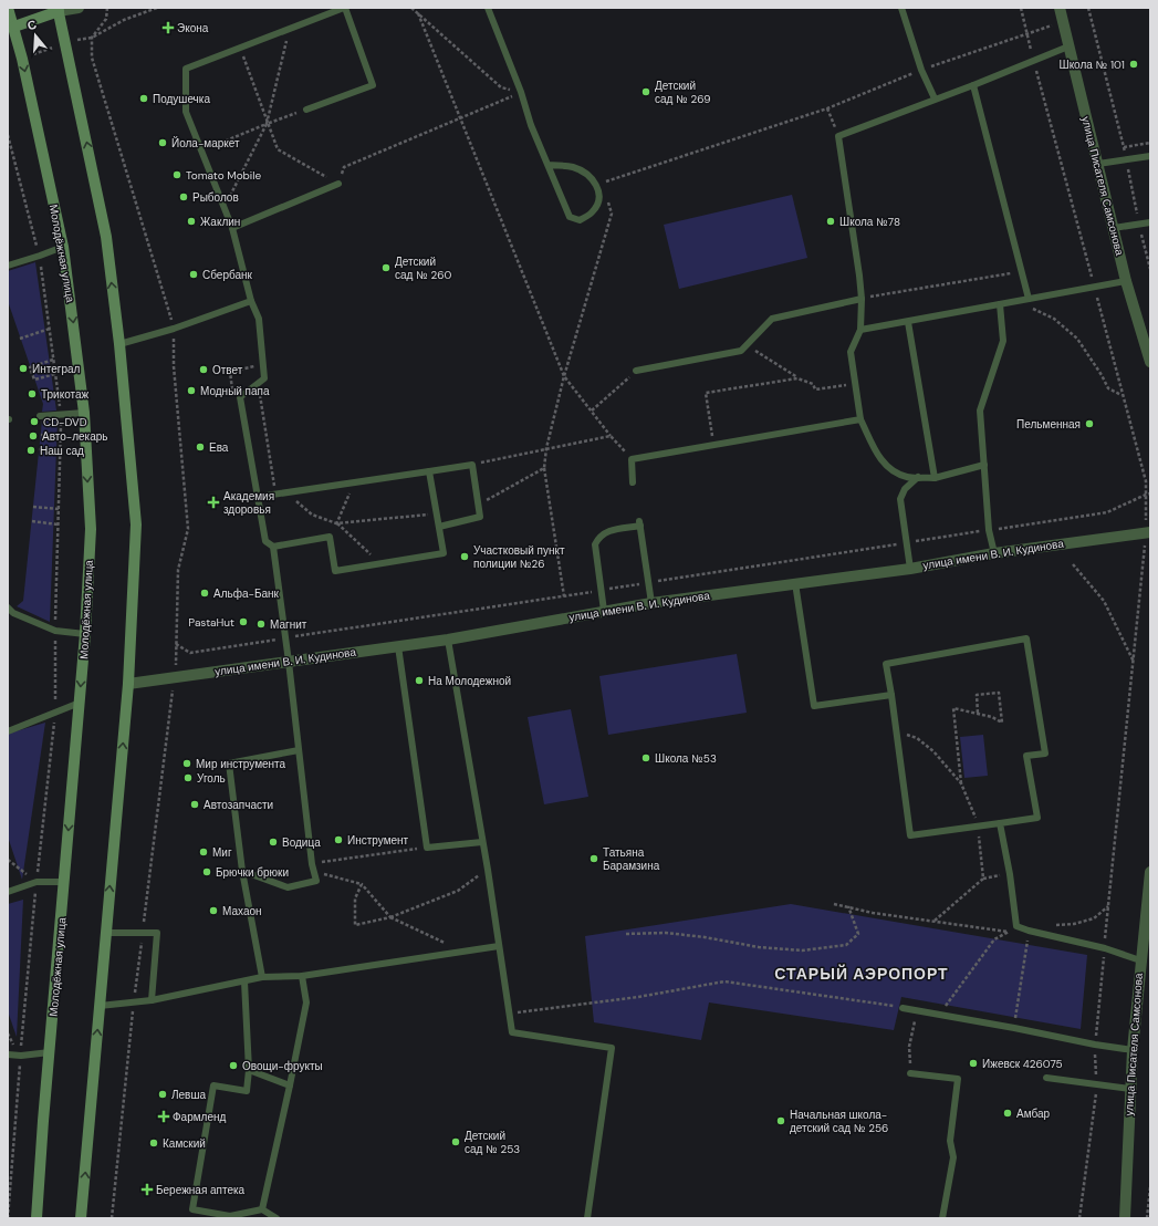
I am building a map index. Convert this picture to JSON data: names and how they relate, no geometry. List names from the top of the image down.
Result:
{
  "streets": {
    "main road": ["Молодёжная улица"],
    "street": ["улица Писателя Самсонова", "улица имени В. И. Кудинова"]
  },
  "districts": ["СТАРЫЙ АЭРОПОРТ"],
  "places": {
    "health": [
      "Экона",
      "Академия здоровья",
      "Фармленд",
      "Бережная аптека"
    ],
    "other": [
      "Школа № 101",
      "Детский сад № 269",
      "Подушечка",
      "Йола-маркет",
      "Tomato Mobile",
      "Рыболов",
      "Жаклин",
      "Школа №78",
      "Детский сад № 260",
      "Сбербанк",
      "Интеграл",
      "Ответ",
      "Модный папа",
      "Трикотаж",
      "CD-DVD",
      "Пельменная",
      "Авто-лекарь",
      "Ева",
      "Наш сад",
      "Участковый пункт полиции №26",
      "Альфа-Банк",
      "PastaHut",
      "Магнит",
      "На Молодежной",
      "Школа №53",
      "Мир инструмента",
      "Уголь",
      "Автозапчасти",
      "Инструмент",
      "Водица",
      "Миг",
      "Татьяна Барамзина",
      "Брючки брюки",
      "Махаон",
      "Ижевск 426075",
      "Овощи-фрукты",
      "Левша",
      "Амбар",
      "Начальная школа- детский сад № 256",
      "Детский сад № 253",
      "Камский"
    ]
  },
  "north": "top"
}
